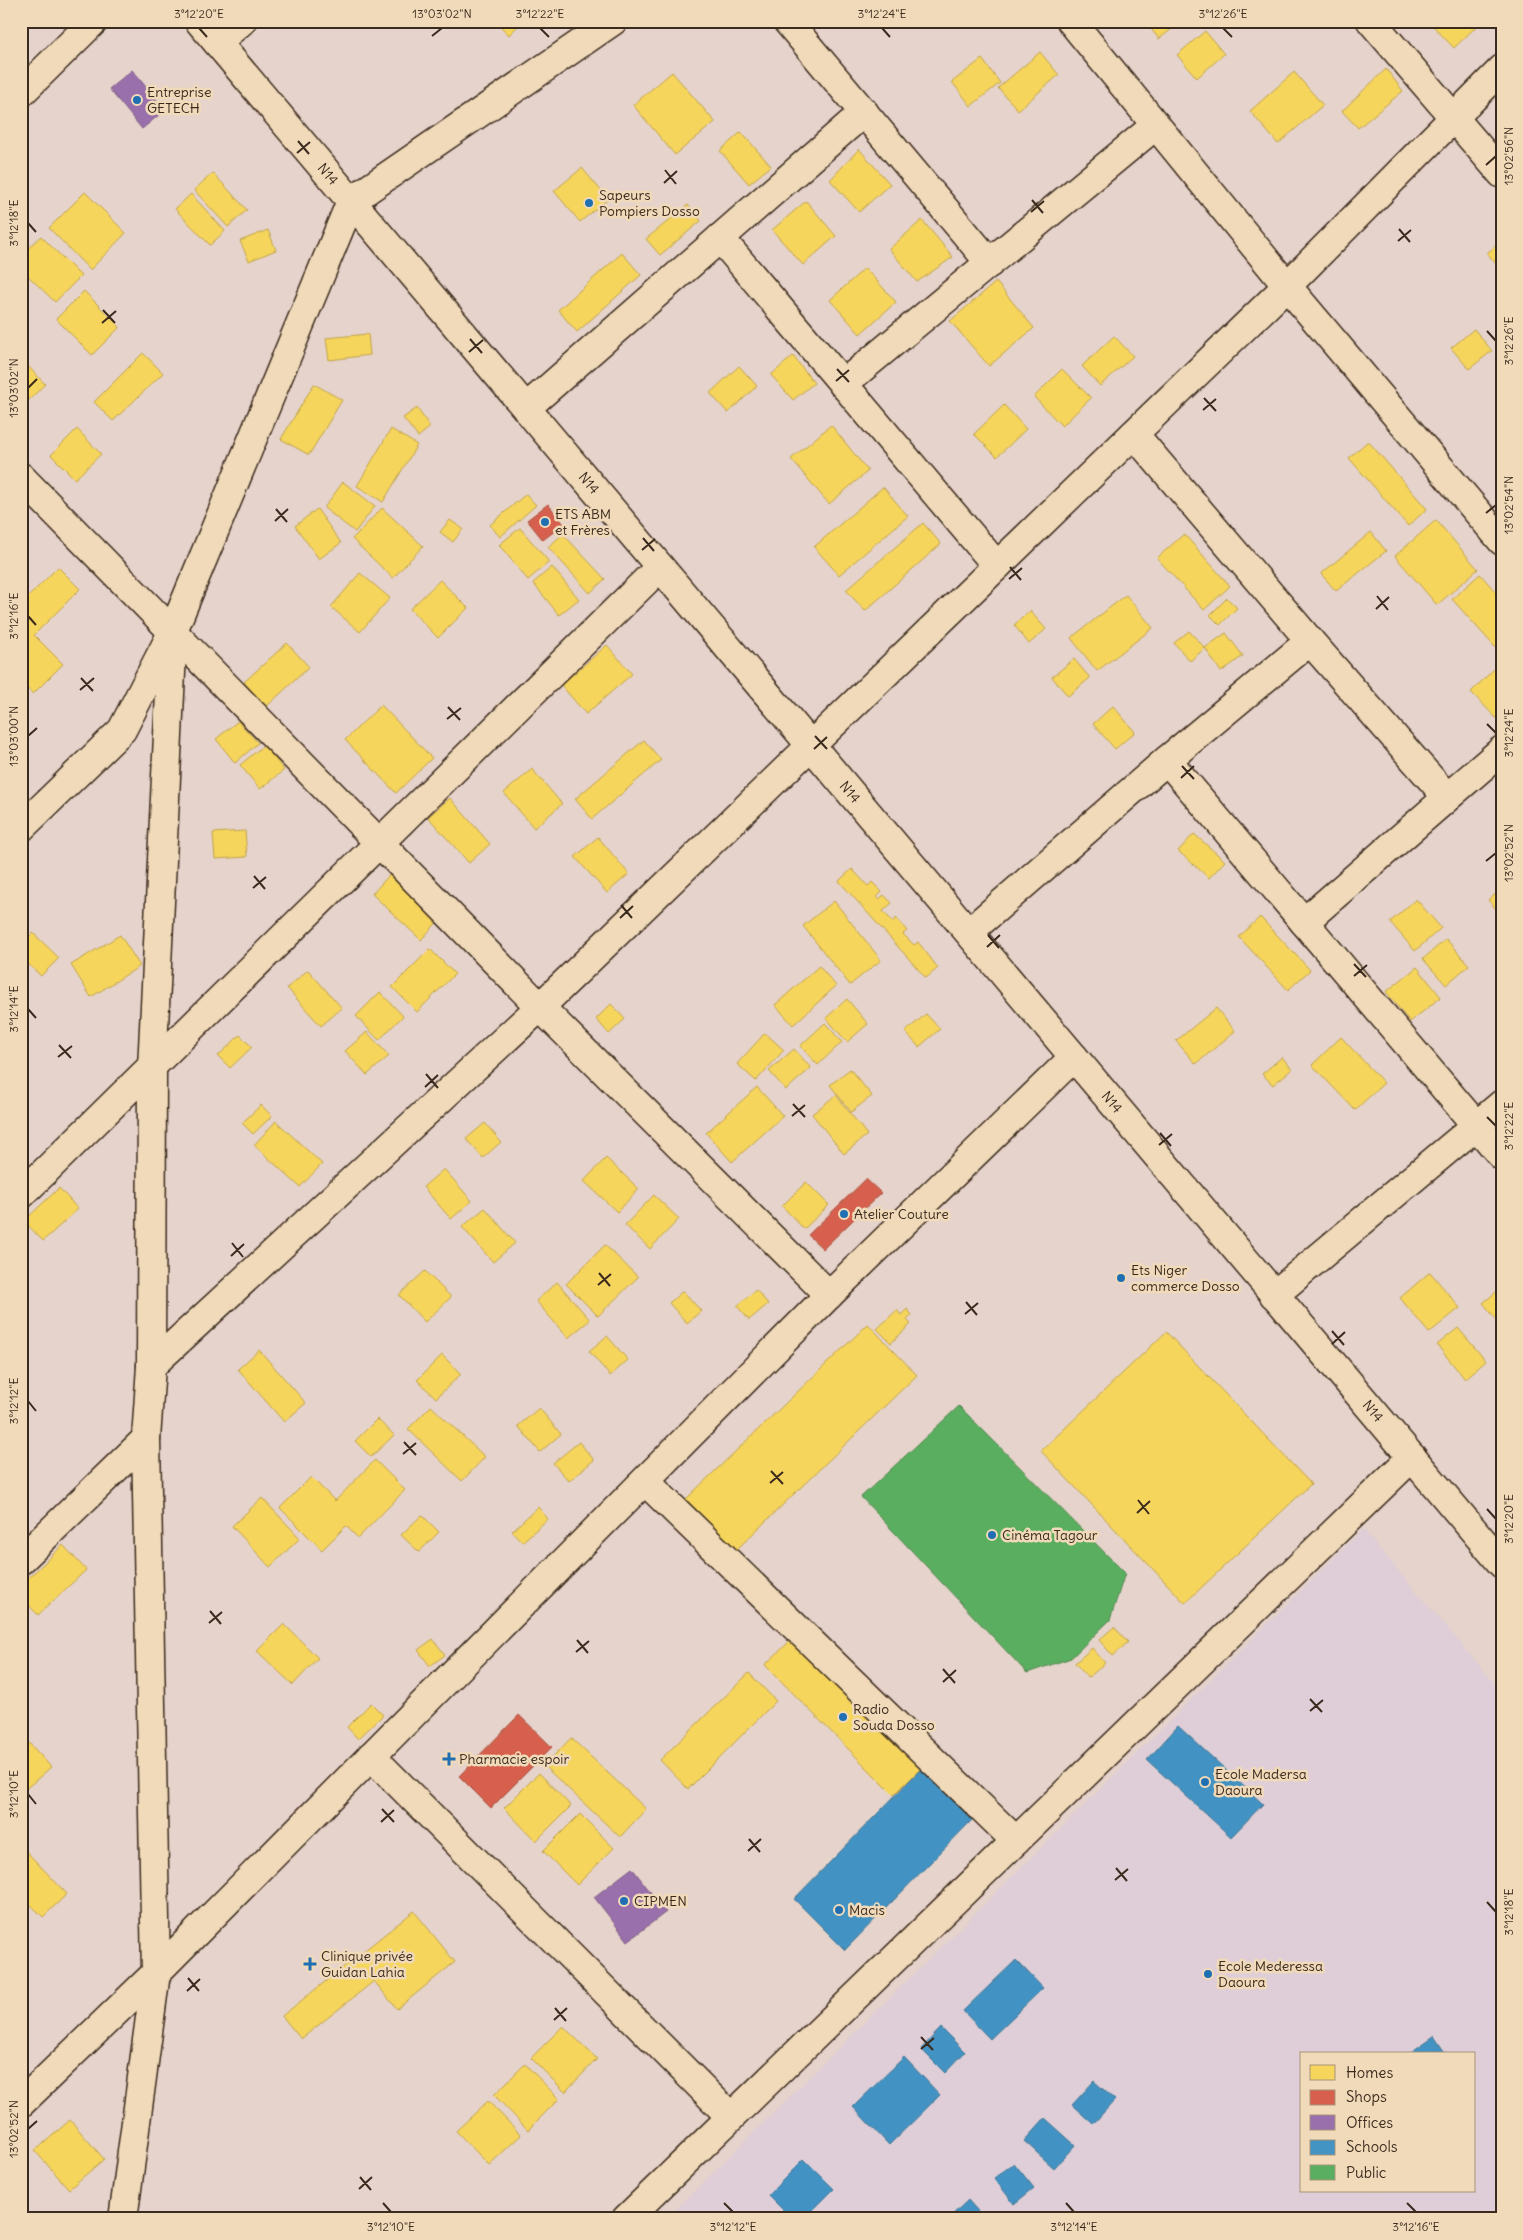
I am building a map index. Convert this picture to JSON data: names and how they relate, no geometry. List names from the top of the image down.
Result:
{
  "streets": {
    "street": ["N14"]
  },
  "places": {
    "other": [
      "Entreprise GETECH",
      "Sapeurs Pompiers Dosso",
      "ETS ABM et Frères",
      "Atelier Couture",
      "Ets Niger commerce Dosso",
      "Cinéma Tagour",
      "Radio Souda Dosso",
      "Ecole Madersa Daoura",
      "CIPMEN",
      "Macis",
      "Ecole Mederessa Daoura"
    ],
    "health": ["Pharmacie espoir", "Clinique privée Guidan Lahia"]
  },
  "legend": [
    "Homes",
    "Shops",
    "Offices",
    "Schools",
    "Public"
  ],
  "coordinates": [
    "3°12'20\"E",
    "13°03'02\"N",
    "3°12'22\"E",
    "3°12'24\"E",
    "3°12'26\"E",
    "13°02'56\"N",
    "3°12'18\"E",
    "13°02'54\"N",
    "3°12'16\"E",
    "13°03'00\"N",
    "13°02'52\"N",
    "3°12'14\"E",
    "3°12'12\"E",
    "3°12'10\"E"
  ]
}
